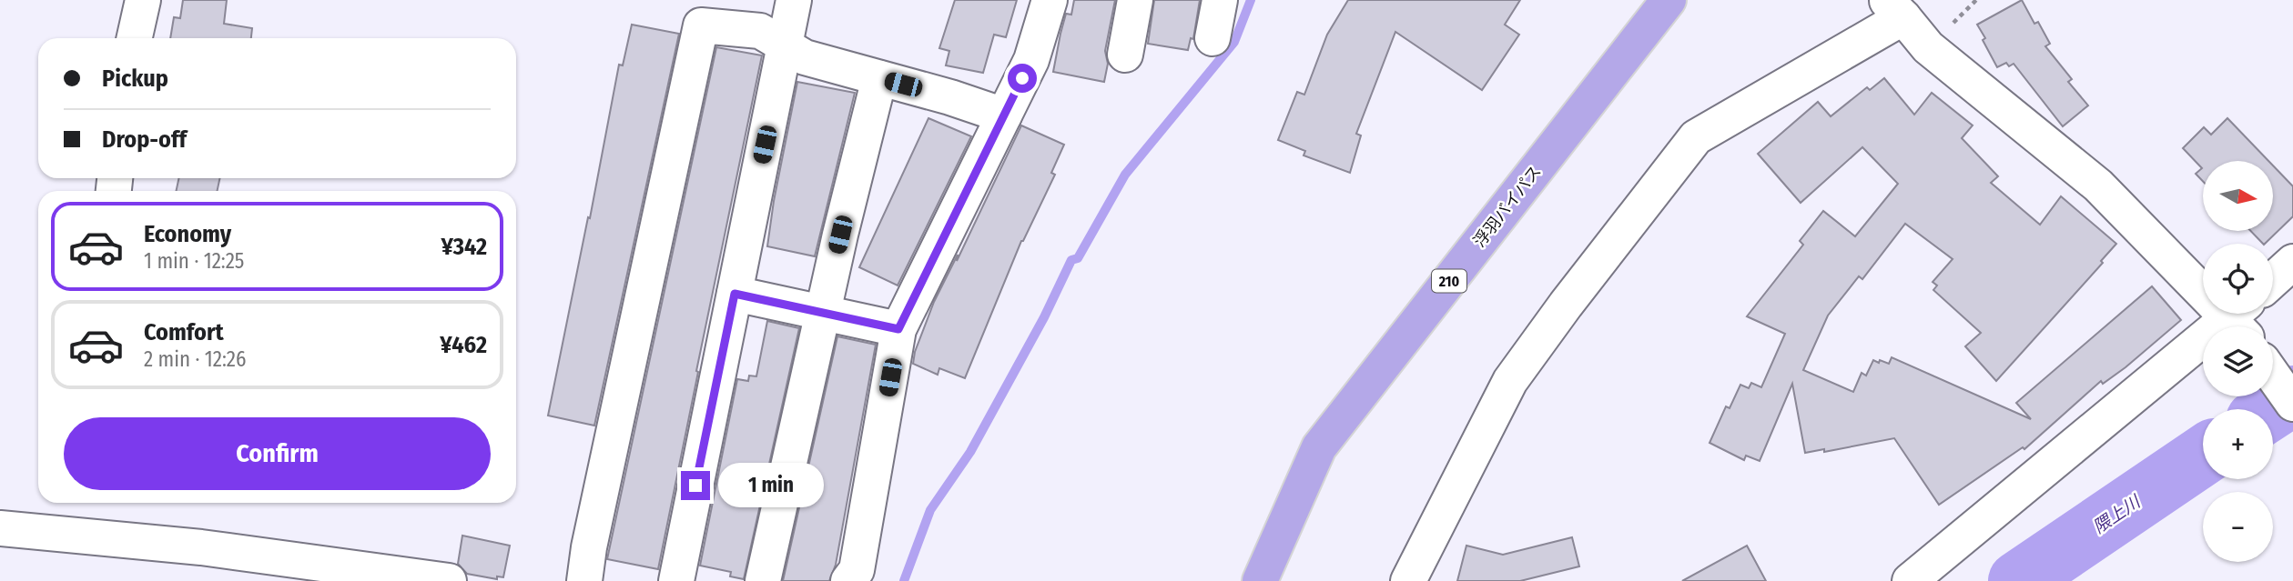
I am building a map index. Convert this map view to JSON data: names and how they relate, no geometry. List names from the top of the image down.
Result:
{
  "streets": {
    "highway": ["浮羽バイパス", "210"]
  },
  "water": ["隈上川"],
  "north": "right",
  "page": {
    "banner": ["Pickup", "Drop-off"],
    "map_buttons": ["+", "−"],
    "list": [
      {
        "name": "Economy",
        "note": "1 min · 12:25",
        "value": "¥342"
      },
      {
        "name": "Comfort",
        "note": "2 min · 12:26",
        "value": "¥462"
      }
    ],
    "buttons": "Confirm",
    "bubble": "1 min"
  }
}
